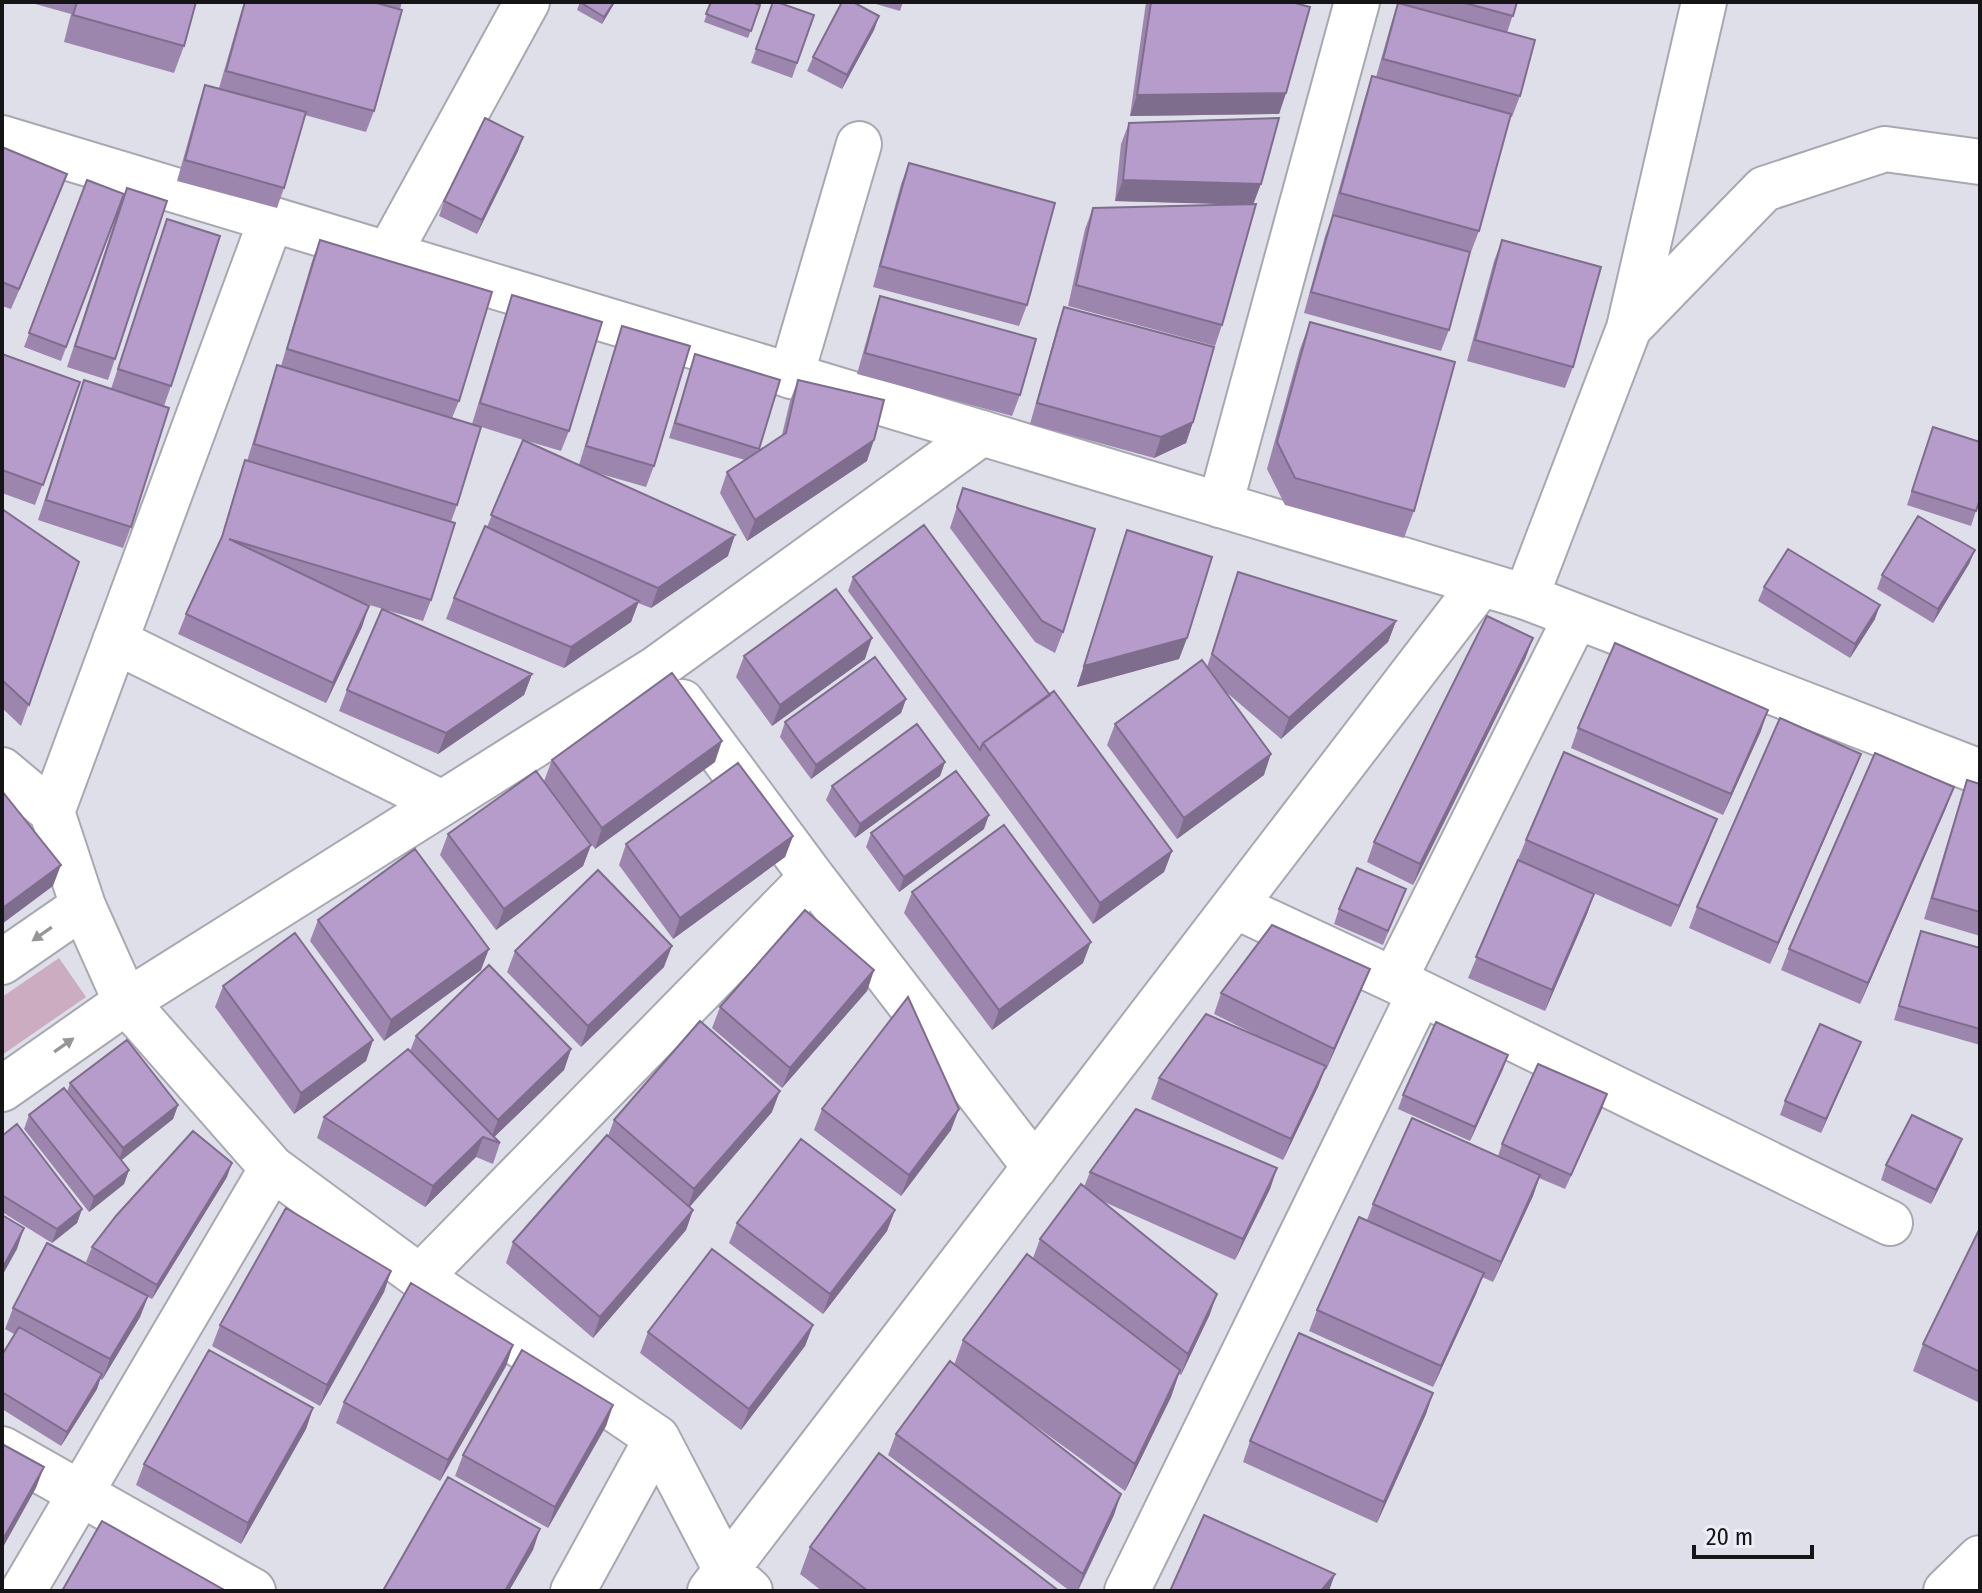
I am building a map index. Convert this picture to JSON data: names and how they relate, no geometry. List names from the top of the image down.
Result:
{
  "scale_bar": "20 m"
}
